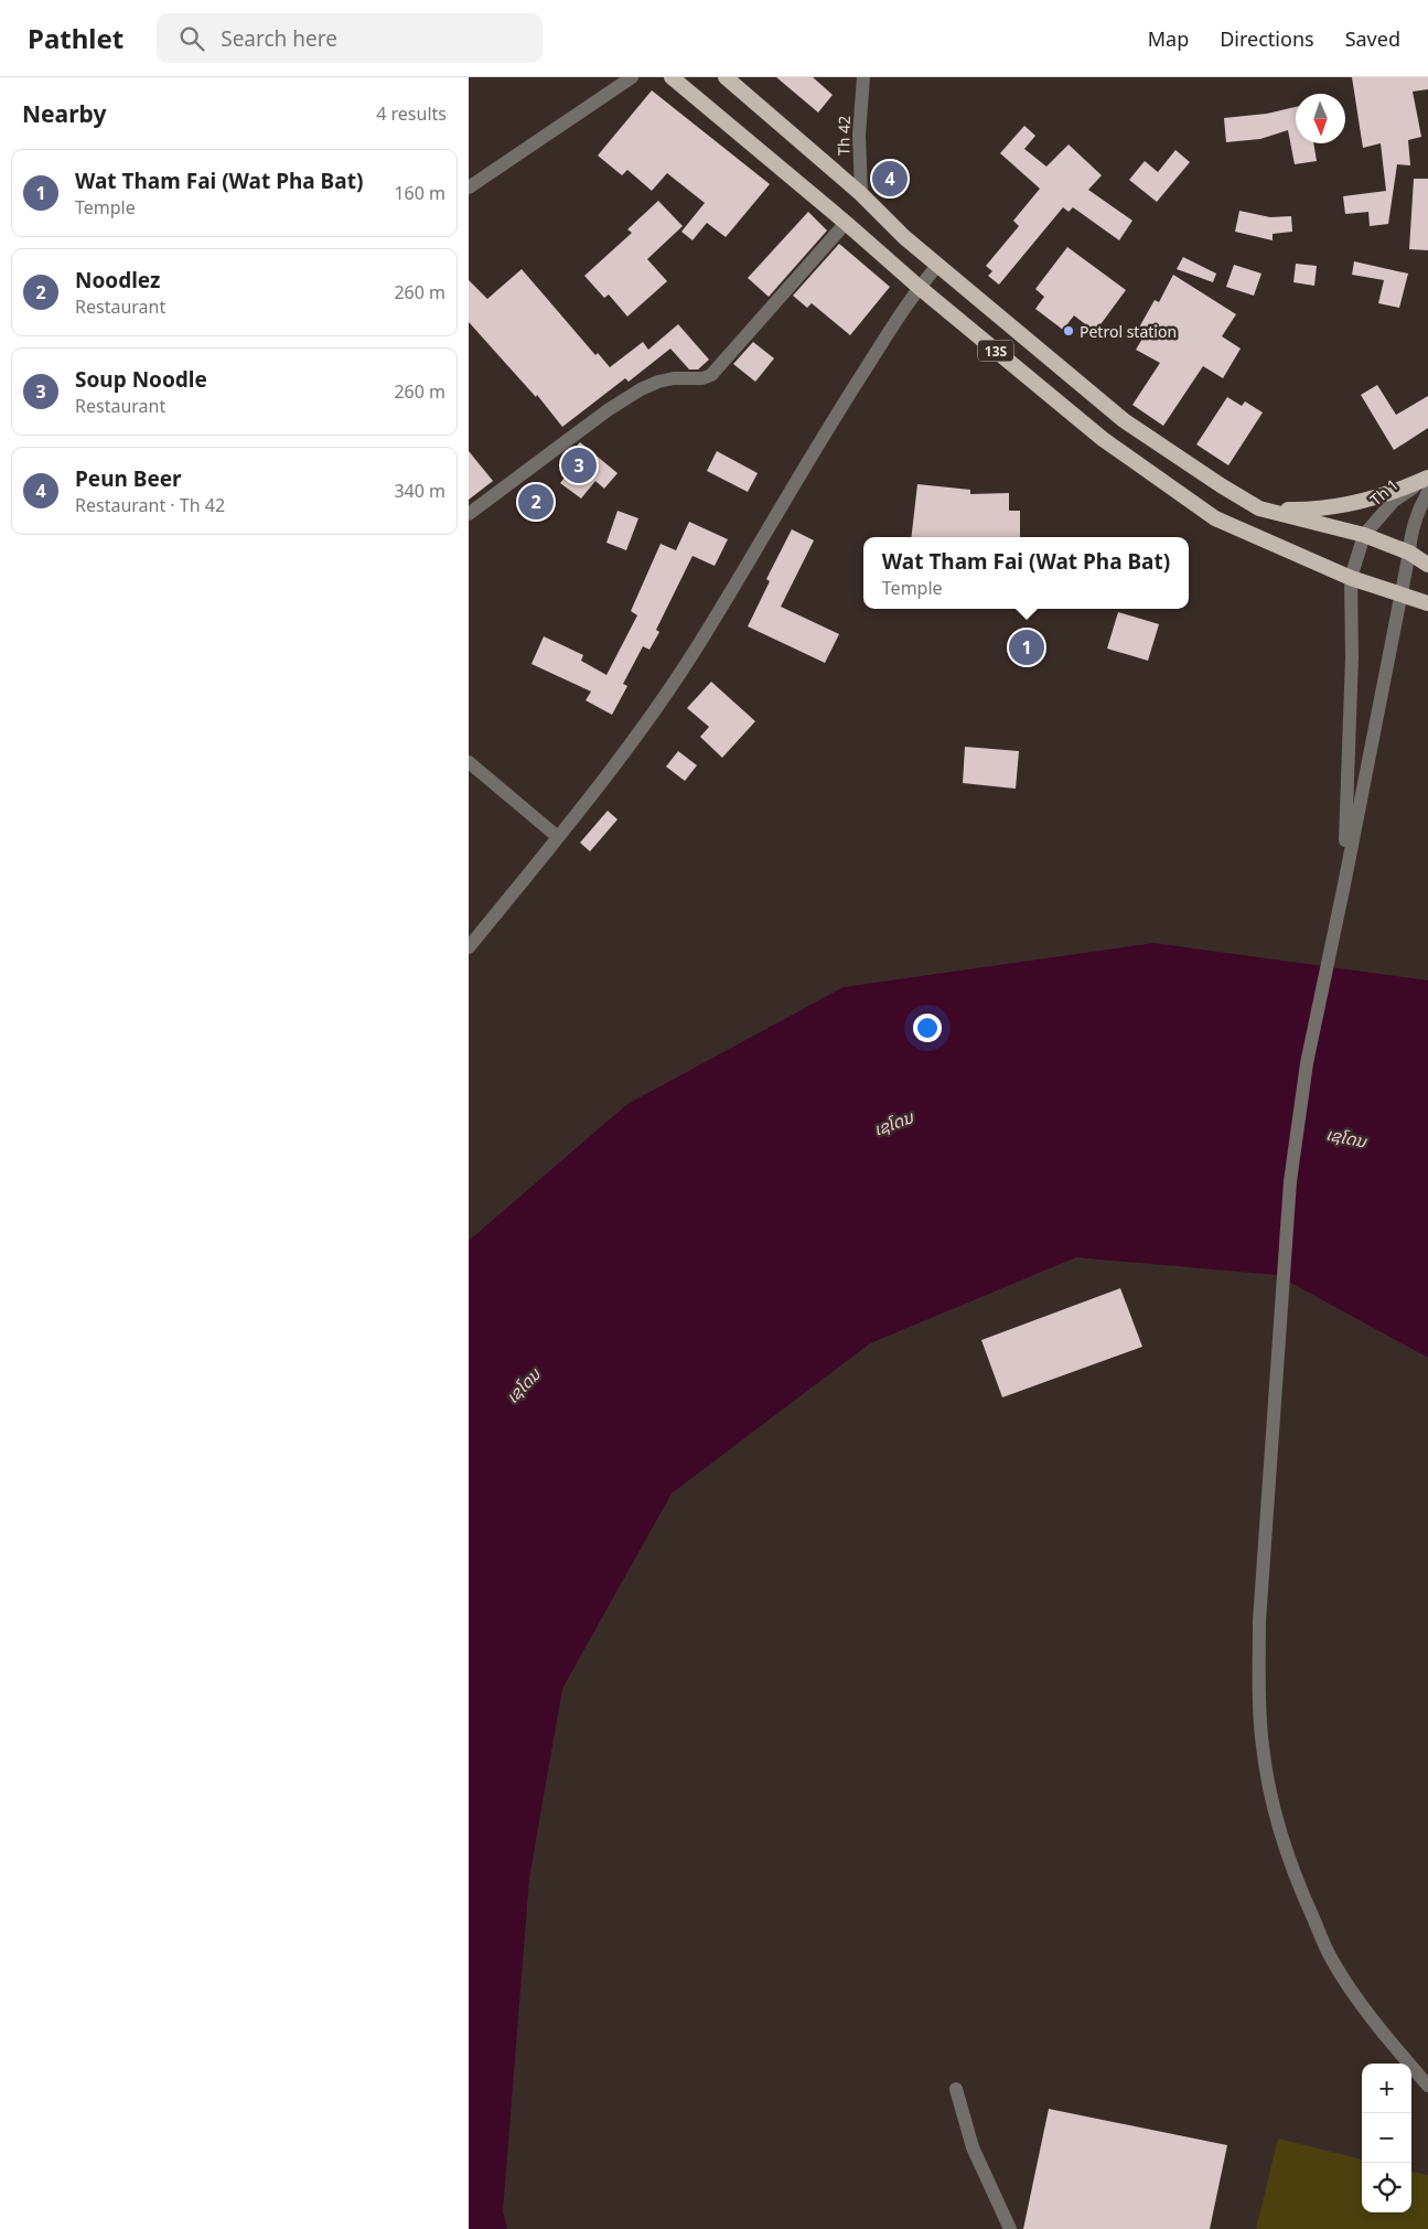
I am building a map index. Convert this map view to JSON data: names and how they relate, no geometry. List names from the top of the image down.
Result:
{
  "streets": {
    "highway": ["13S"],
    "street": ["Th 42", "Th 1"]
  },
  "crossings": [
    ["Th 42", "13S"],
    ["13S", "Th 1"]
  ],
  "water": ["ເຊໂດນ"],
  "places": ["Petrol station"],
  "north": "bottom",
  "page": {
    "header": "Pathlet",
    "search": "Search here",
    "nav": ["Map", "Directions", "Saved"],
    "heading": ["Nearby", "4 results"],
    "list": [
      {
        "mark": "1",
        "name": "Wat Tham Fai (Wat Pha Bat)",
        "note": "Temple",
        "value": "160 m"
      },
      {
        "mark": "2",
        "name": "Noodlez",
        "note": "Restaurant",
        "value": "260 m"
      },
      {
        "mark": "3",
        "name": "Soup Noodle",
        "note": "Restaurant",
        "value": "260 m"
      },
      {
        "mark": "4",
        "name": "Peun Beer",
        "note": "Restaurant · Th 42",
        "value": "340 m"
      }
    ],
    "pins": [
      "4",
      "3",
      "2",
      "1"
    ],
    "popup": ["Wat Tham Fai (Wat Pha Bat)", "Temple"],
    "map_buttons": ["+", "−"]
  }
}
